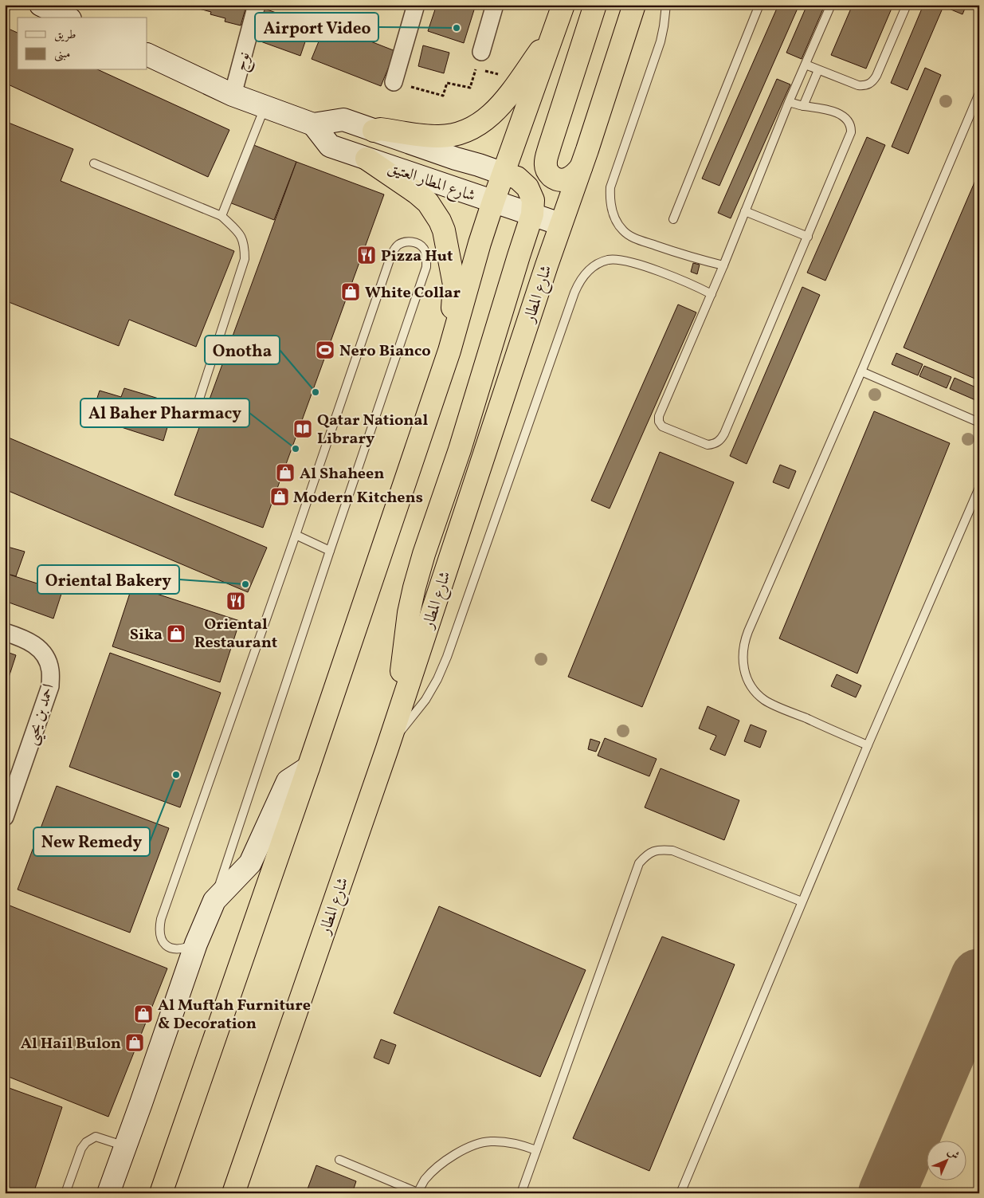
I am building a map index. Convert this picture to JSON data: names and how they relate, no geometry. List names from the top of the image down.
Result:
{
  "streets": {
    "highway": ["شارع المطار"],
    "street": ["نوح", "شارع المطار العتيق", "احمد بن يحيى"]
  },
  "crossings": [
    ["نوح", "شارع المطار العتيق"],
    ["شارع المطار العتيق", "شارع المطار"]
  ],
  "places": {
    "other": [
      "Airport Video",
      "Onotha",
      "Al Baher Pharmacy",
      "Oriental Bakery",
      "New Remedy"
    ],
    "restaurant": ["Pizza Hut", "Oriental Restaurant"],
    "shop": [
      "White Collar",
      "Al Shaheen",
      "Modern Kitchens",
      "Sika",
      "Al Muftah Furniture & Decoration",
      "Al Hail Bulon"
    ],
    "sports": ["Nero Bianco"],
    "library": ["Qatar National Library"]
  },
  "legend": ["طريق", "مبنى"],
  "north": "top right"
}
